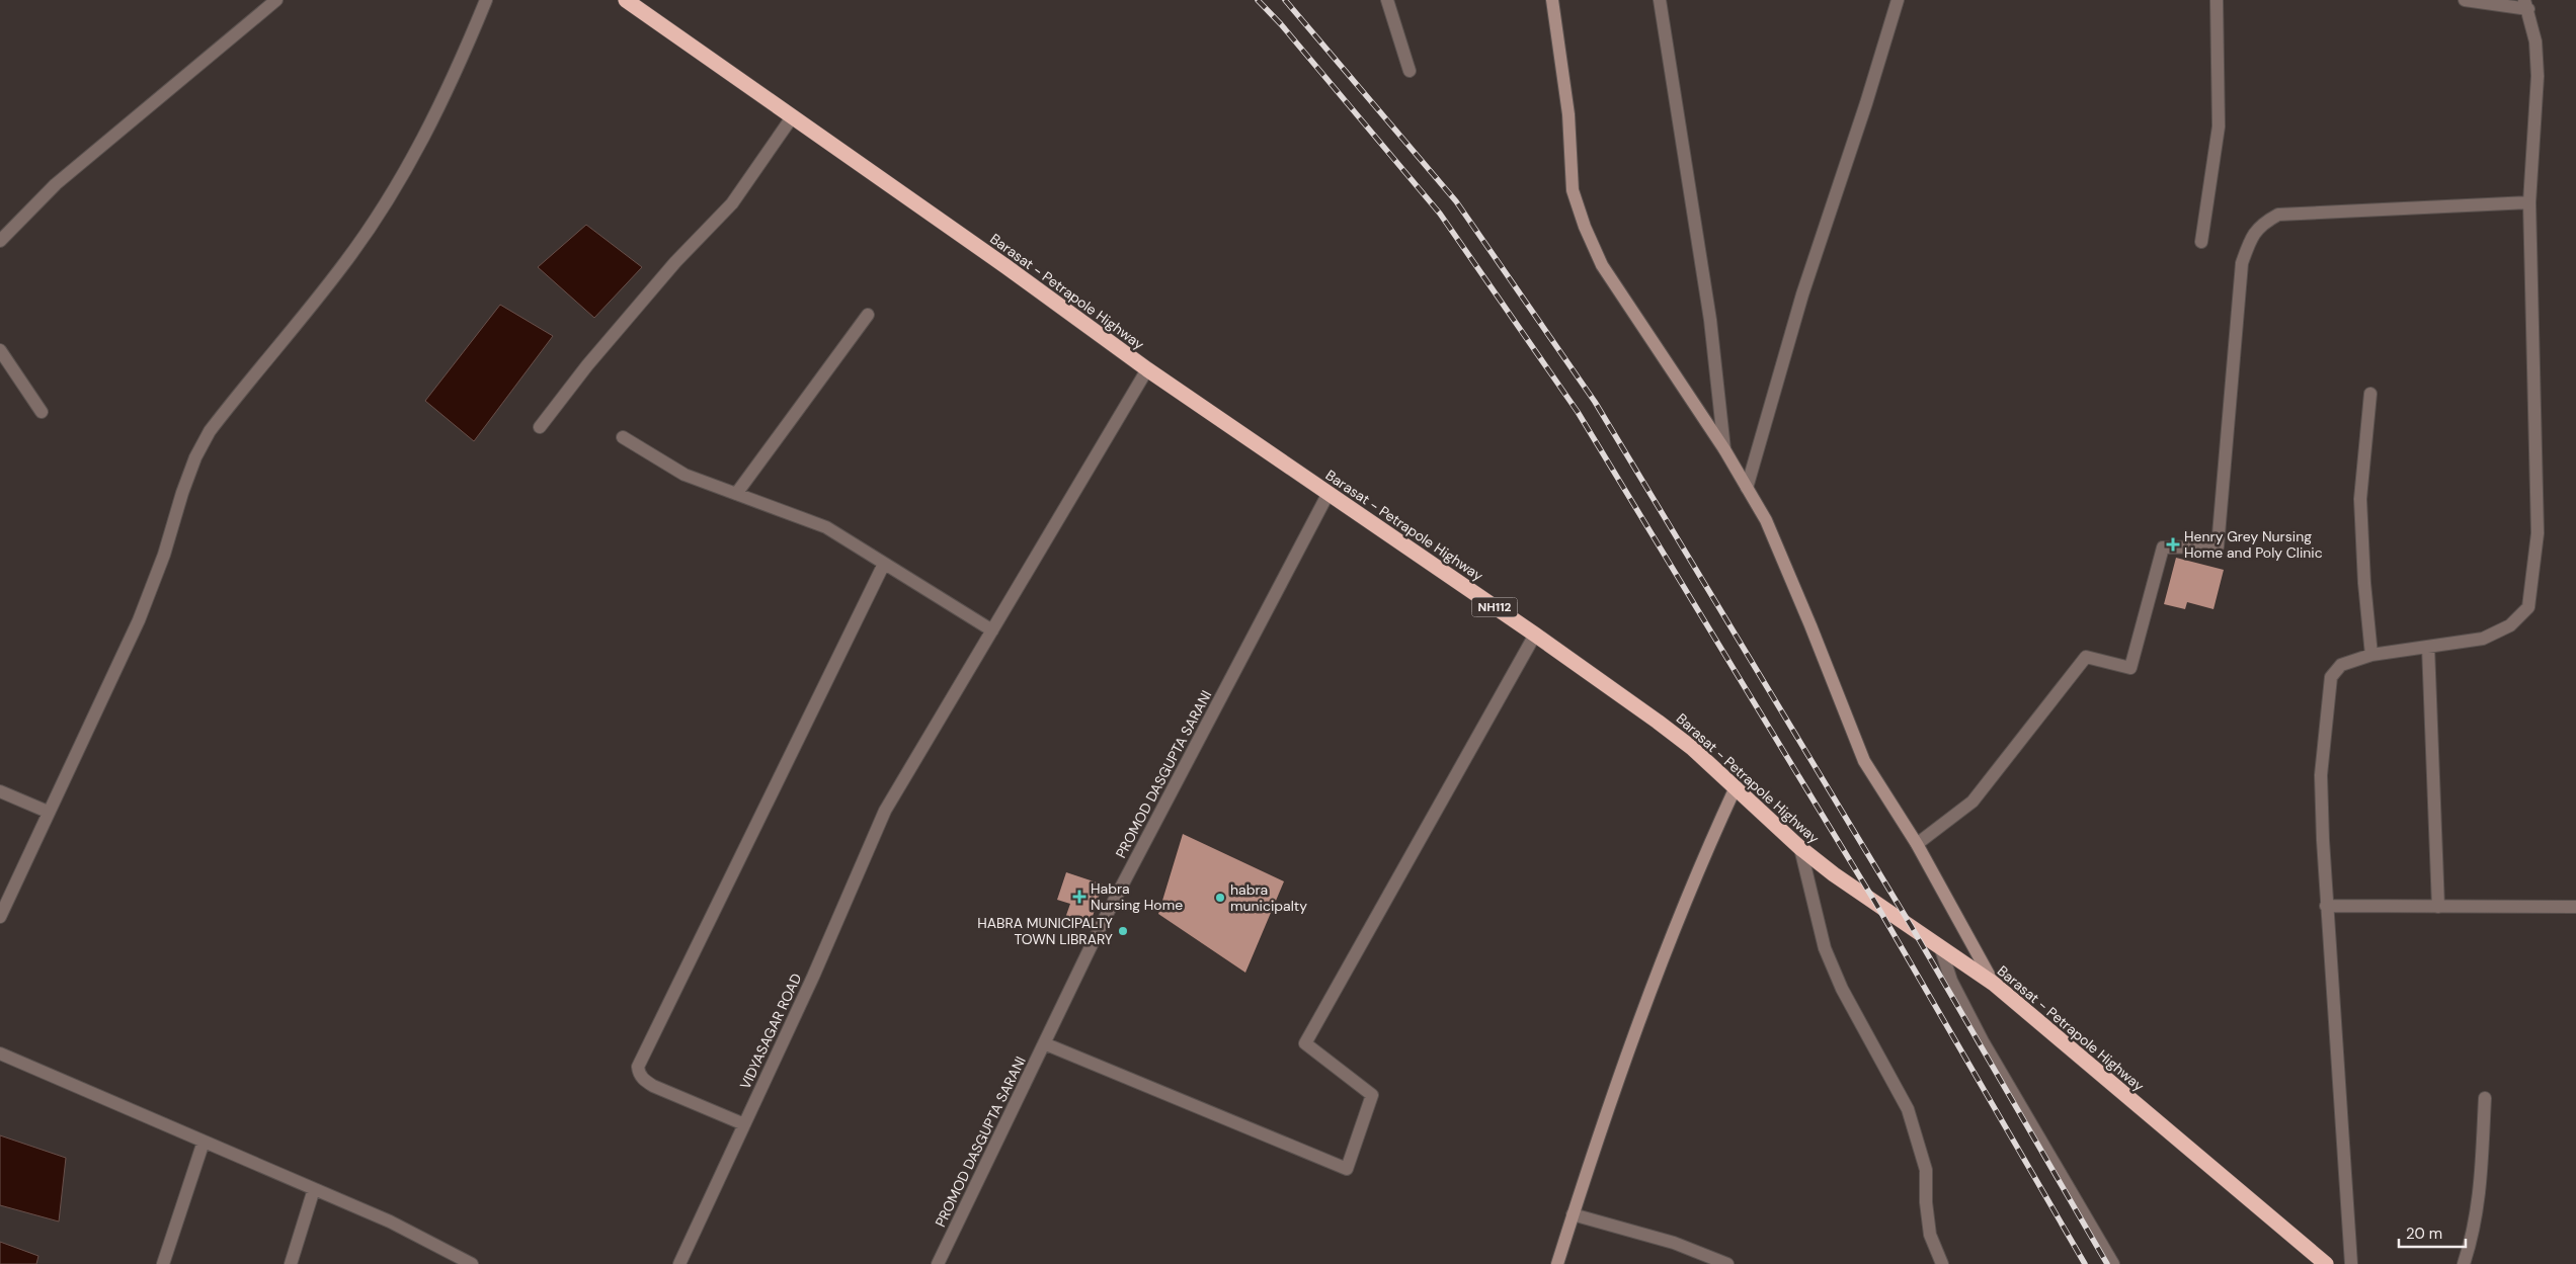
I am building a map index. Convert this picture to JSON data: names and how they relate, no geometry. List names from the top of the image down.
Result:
{
  "streets": {
    "highway": ["Barasat - Petrapole Highway", "NH112"],
    "street": ["PROMOD DASGUPTA SARANI", "VIDYASAGAR ROAD"]
  },
  "crossings": [
    ["Barasat - Petrapole Highway", "PROMOD DASGUPTA SARANI"],
    ["Barasat - Petrapole Highway", "VIDYASAGAR ROAD"]
  ],
  "places": {
    "health": ["Henry Grey Nursing Home and Poly Clinic", "Habra Nursing Home"],
    "other": ["habra municipalty", "HABRA MUNICIPALTY TOWN LIBRARY"]
  },
  "scale_bar": "20 m"
}
